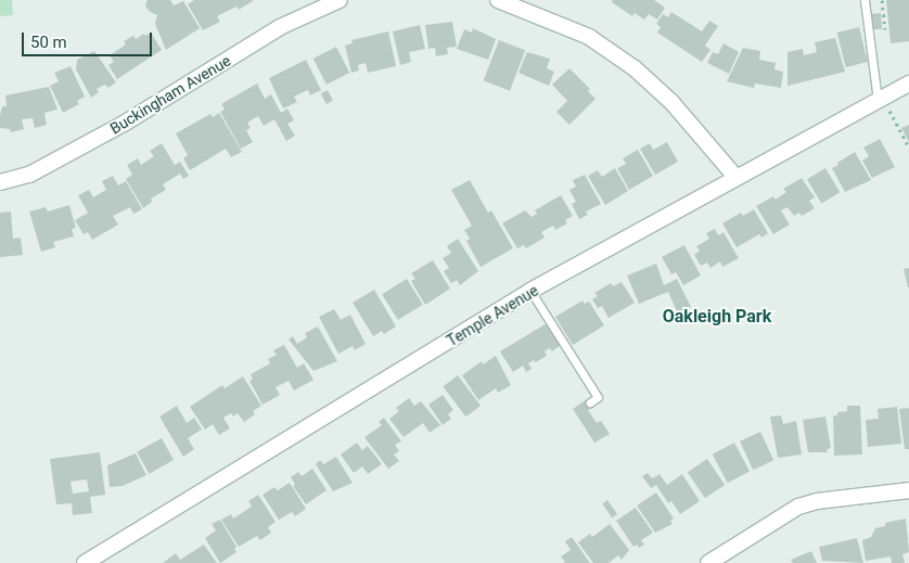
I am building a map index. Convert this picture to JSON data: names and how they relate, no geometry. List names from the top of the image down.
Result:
{
  "streets": {
    "street": ["Buckingham Avenue", "Temple Avenue"]
  },
  "districts": ["Oakleigh Park"],
  "scale_bar": "50 m"
}
